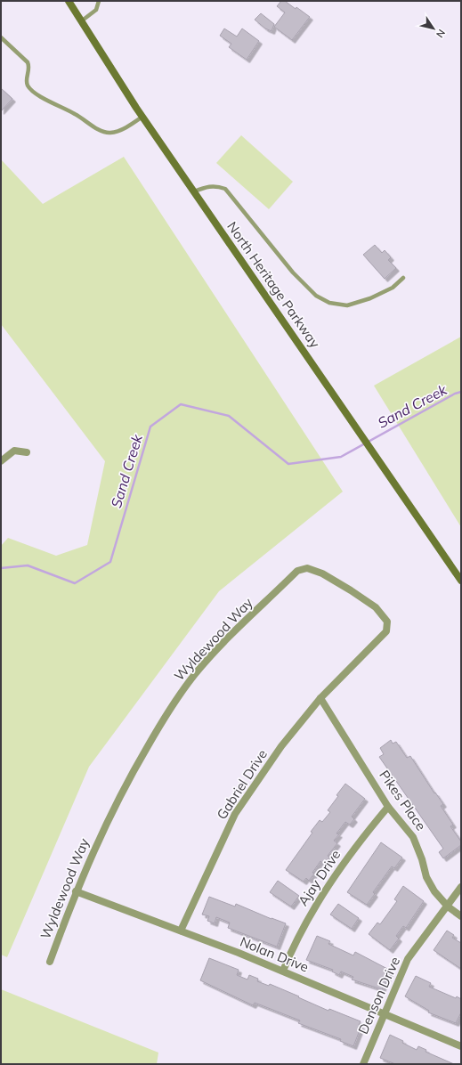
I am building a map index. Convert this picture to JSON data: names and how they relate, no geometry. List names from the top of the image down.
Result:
{
  "streets": {
    "main road": ["North Heritage Parkway"],
    "street": [
      "Wyldewood Way",
      "Gabriel Drive",
      "Pikes Place",
      "Ajay Drive",
      "Nolan Drive",
      "Denson Drive"
    ]
  },
  "crossings": [
    ["Wyldewood Way", "Gabriel Drive"],
    ["Wyldewood Way", "Pikes Place"],
    ["Wyldewood Way", "Nolan Drive"],
    ["Gabriel Drive", "Pikes Place"],
    ["Gabriel Drive", "Nolan Drive"],
    ["Pikes Place", "Ajay Drive"],
    ["Pikes Place", "Denson Drive"],
    ["Ajay Drive", "Nolan Drive"],
    ["Nolan Drive", "Denson Drive"]
  ],
  "water": ["Sand Creek"],
  "north": "bottom right"
}
